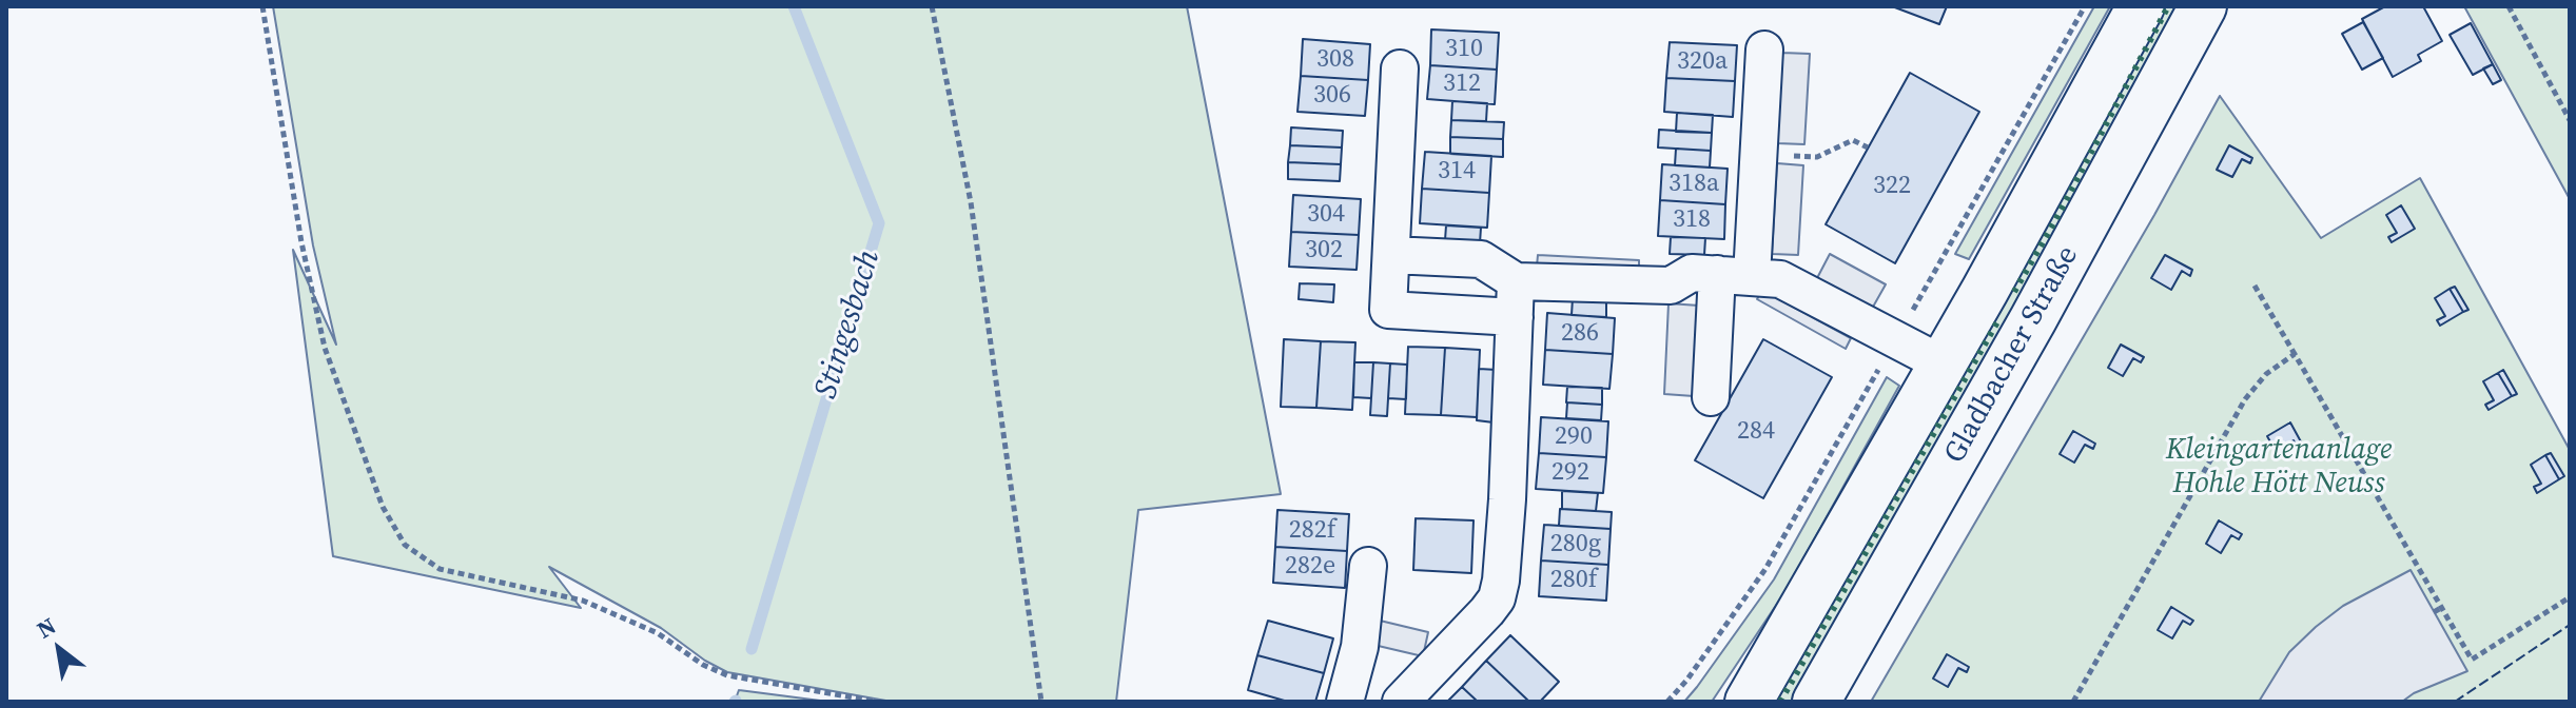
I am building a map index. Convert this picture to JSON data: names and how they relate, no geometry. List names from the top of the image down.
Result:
{
  "streets": {
    "main road": ["Gladbacher Straße"]
  },
  "water": ["Stingesbach"],
  "parks": ["Kleingartenanlage Hohle Hött Neuss"],
  "house_numbers": [
    "310",
    "308",
    "320a",
    "312",
    "306",
    "314",
    "318a",
    "322",
    "304",
    "318",
    "302",
    "286",
    "284",
    "290",
    "292",
    "282f",
    "280g",
    "282e",
    "280f"
  ],
  "north": "top left"
}
